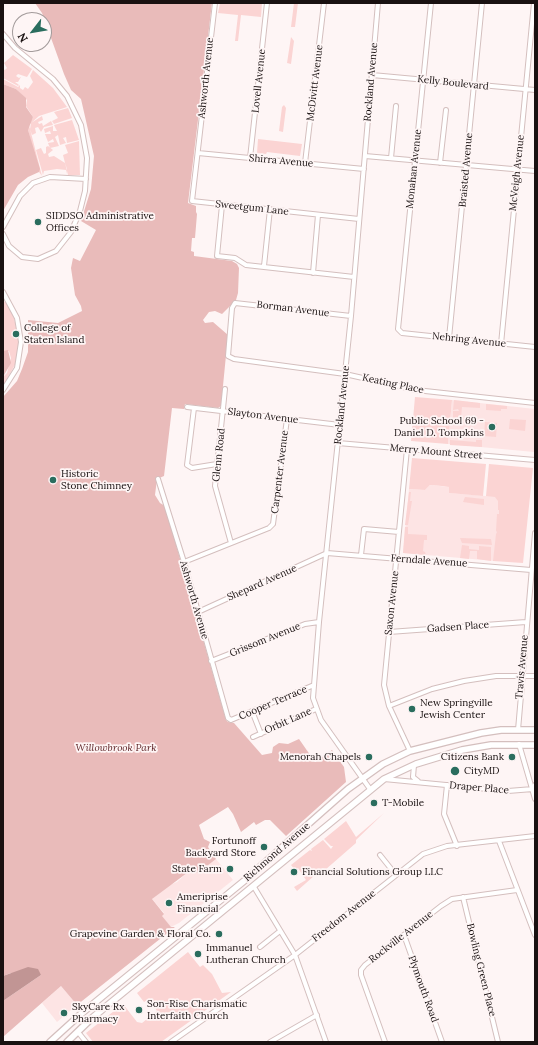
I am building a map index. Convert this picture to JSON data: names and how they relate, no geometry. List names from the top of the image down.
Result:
{
  "streets": {
    "main road": ["Richmond Avenue"],
    "street": [
      "Ashworth Avenue",
      "Lovell Avenue",
      "Rockland Avenue",
      "McDivitt Avenue",
      "Kelly Boulevard",
      "Shirra Avenue",
      "Monahan Avenue",
      "Braisted Avenue",
      "McVeigh Avenue",
      "Sweetgum Lane",
      "Borman Avenue",
      "Nehring Avenue",
      "Keating Place",
      "Slayton Avenue",
      "Merry Mount Street",
      "Glenn Road",
      "Carpenter Avenue",
      "Ferndale Avenue",
      "Shepard Avenue",
      "Saxon Avenue",
      "Gadsen Place",
      "Grissom Avenue",
      "Travis Avenue",
      "Cooper Terrace",
      "Orbit Lane",
      "Draper Place",
      "Freedom Avenue",
      "Rockville Avenue",
      "Bowling Green Place",
      "Plymouth Road"
    ]
  },
  "crossings": [
    ["Ashworth Avenue", "Shirra Avenue"],
    ["Ashworth Avenue", "Sweetgum Lane"],
    ["Ashworth Avenue", "Carpenter Avenue"],
    ["Ashworth Avenue", "Shepard Avenue"],
    ["Ashworth Avenue", "Grissom Avenue"],
    ["Ashworth Avenue", "Cooper Terrace"],
    ["Lovell Avenue", "Shirra Avenue"],
    ["Rockland Avenue", "Kelly Boulevard"],
    ["Rockland Avenue", "Shirra Avenue"],
    ["Rockland Avenue", "Sweetgum Lane"],
    ["Rockland Avenue", "Borman Avenue"],
    ["Rockland Avenue", "Keating Place"],
    ["Rockland Avenue", "Slayton Avenue"],
    ["Rockland Avenue", "Merry Mount Street"],
    ["Rockland Avenue", "Ferndale Avenue"],
    ["Rockland Avenue", "Shepard Avenue"],
    ["Rockland Avenue", "Grissom Avenue"],
    ["Rockland Avenue", "Cooper Terrace"],
    ["Rockland Avenue", "Orbit Lane"],
    ["Rockland Avenue", "Richmond Avenue"],
    ["McDivitt Avenue", "Shirra Avenue"],
    ["Kelly Boulevard", "Monahan Avenue"],
    ["Kelly Boulevard", "Braisted Avenue"],
    ["Kelly Boulevard", "McVeigh Avenue"],
    ["Shirra Avenue", "Sweetgum Lane"],
    ["Monahan Avenue", "Nehring Avenue"],
    ["Braisted Avenue", "Nehring Avenue"],
    ["McVeigh Avenue", "Nehring Avenue"],
    ["Borman Avenue", "Keating Place"],
    ["Slayton Avenue", "Glenn Road"],
    ["Slayton Avenue", "Carpenter Avenue"],
    ["Merry Mount Street", "Saxon Avenue"],
    ["Glenn Road", "Carpenter Avenue"],
    ["Ferndale Avenue", "Shepard Avenue"],
    ["Ferndale Avenue", "Saxon Avenue"],
    ["Ferndale Avenue", "Travis Avenue"],
    ["Saxon Avenue", "Gadsen Place"],
    ["Saxon Avenue", "Richmond Avenue"],
    ["Gadsen Place", "Travis Avenue"],
    ["Travis Avenue", "Richmond Avenue"],
    ["Cooper Terrace", "Orbit Lane"],
    ["Draper Place", "Richmond Avenue"],
    ["Rockville Avenue", "Bowling Green Place"],
    ["Rockville Avenue", "Plymouth Road"]
  ],
  "parks": ["Willowbrook Park"],
  "places": [
    "SIDDSO Administrative Offices",
    "College of Staten Island",
    "Public School 69 - Daniel D. Tompkins",
    "Historic Stone Chimney",
    "New Springville Jewish Center",
    "Menorah Chapels",
    "Citizens Bank",
    "CityMD",
    "T-Mobile",
    "Fortunoff Backyard Store",
    "State Farm",
    "Financial Solutions Group LLC",
    "Ameriprise Financial",
    "Grapevine Garden & Floral Co.",
    "Immanuel Lutheran Church",
    "Son-Rise Charismatic Interfaith Church",
    "SkyCare Rx Pharmacy"
  ],
  "north": "bottom left"
}
